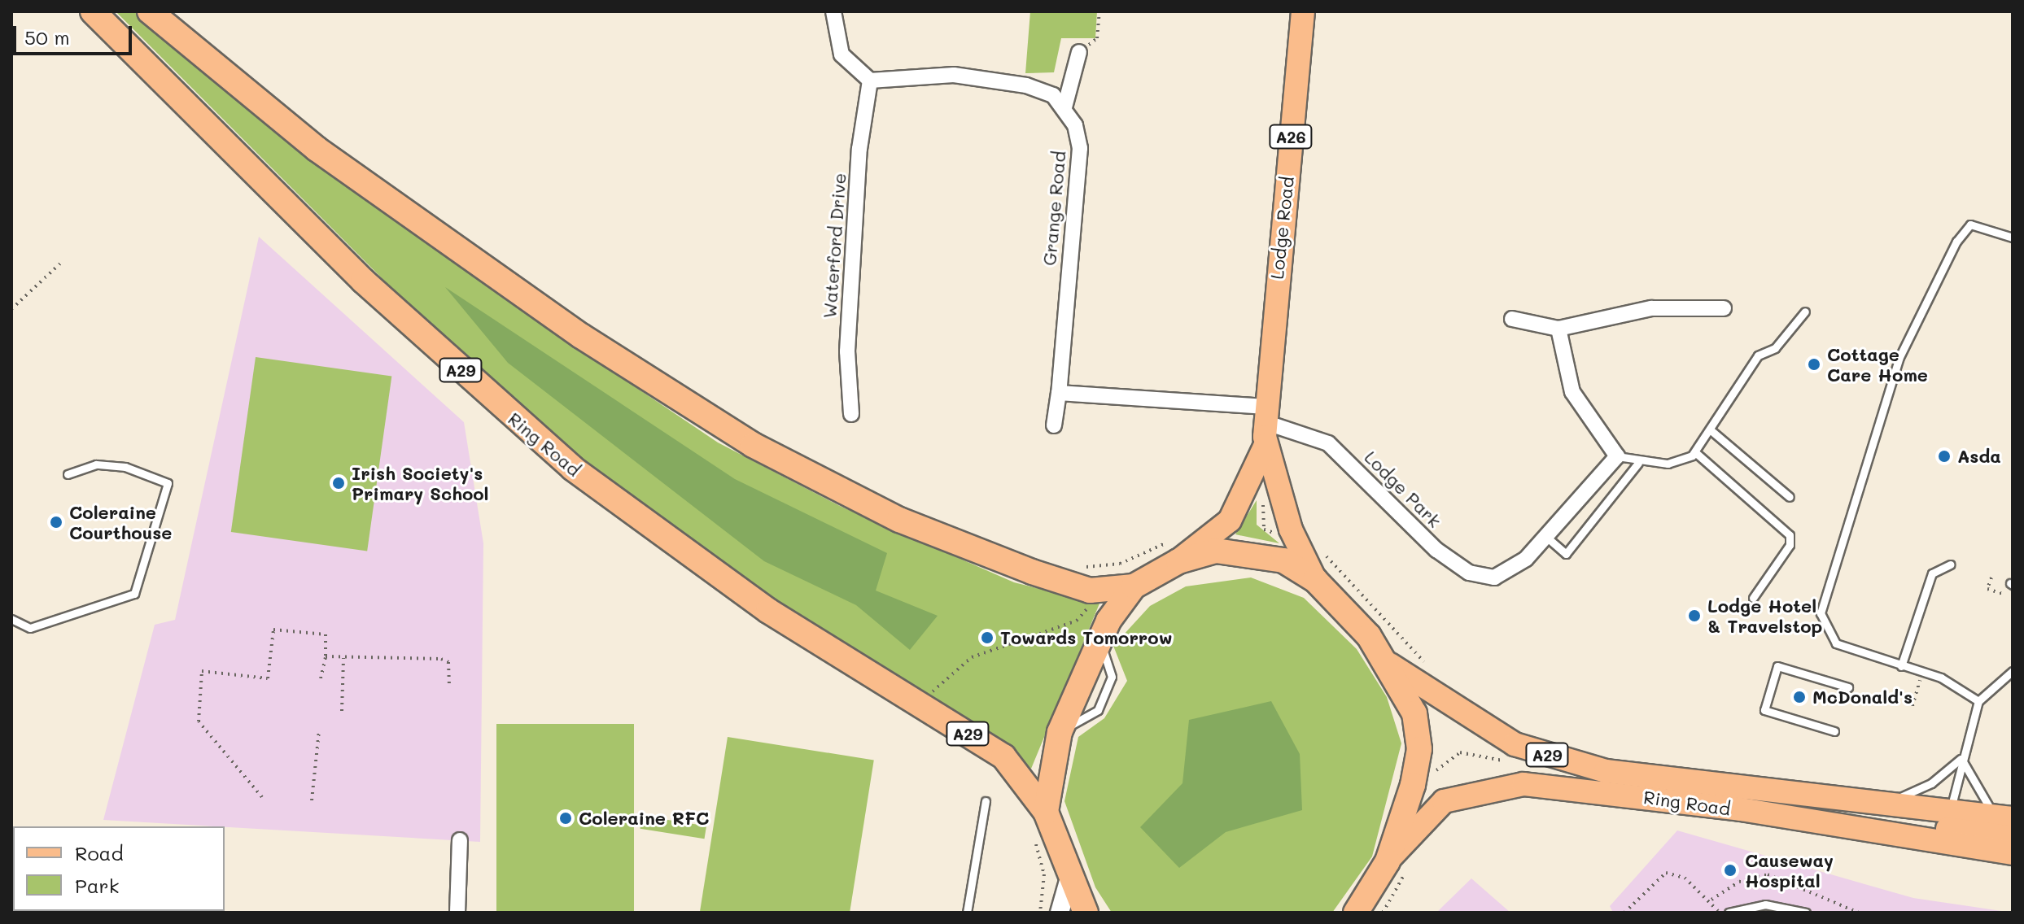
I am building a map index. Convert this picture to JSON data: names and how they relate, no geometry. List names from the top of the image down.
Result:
{
  "streets": {
    "highway": ["A29", "Ring Road"],
    "main road": ["A26", "Lodge Road"],
    "street": ["Grange Road", "Waterford Drive", "Lodge Park"]
  },
  "crossings": [
    ["Lodge Road", "A29"],
    ["Lodge Road", "Lodge Park"],
    ["A29", "Ring Road"]
  ],
  "places": [
    "Cottage Care Home",
    "Asda",
    "Irish Society's Primary School",
    "Coleraine Courthouse",
    "Lodge Hotel & Travelstop",
    "Towards Tomorrow",
    "McDonald's",
    "Coleraine RFC",
    "Causeway Hospital"
  ],
  "legend": ["Road", "Park"],
  "scale_bar": "50 m"
}
